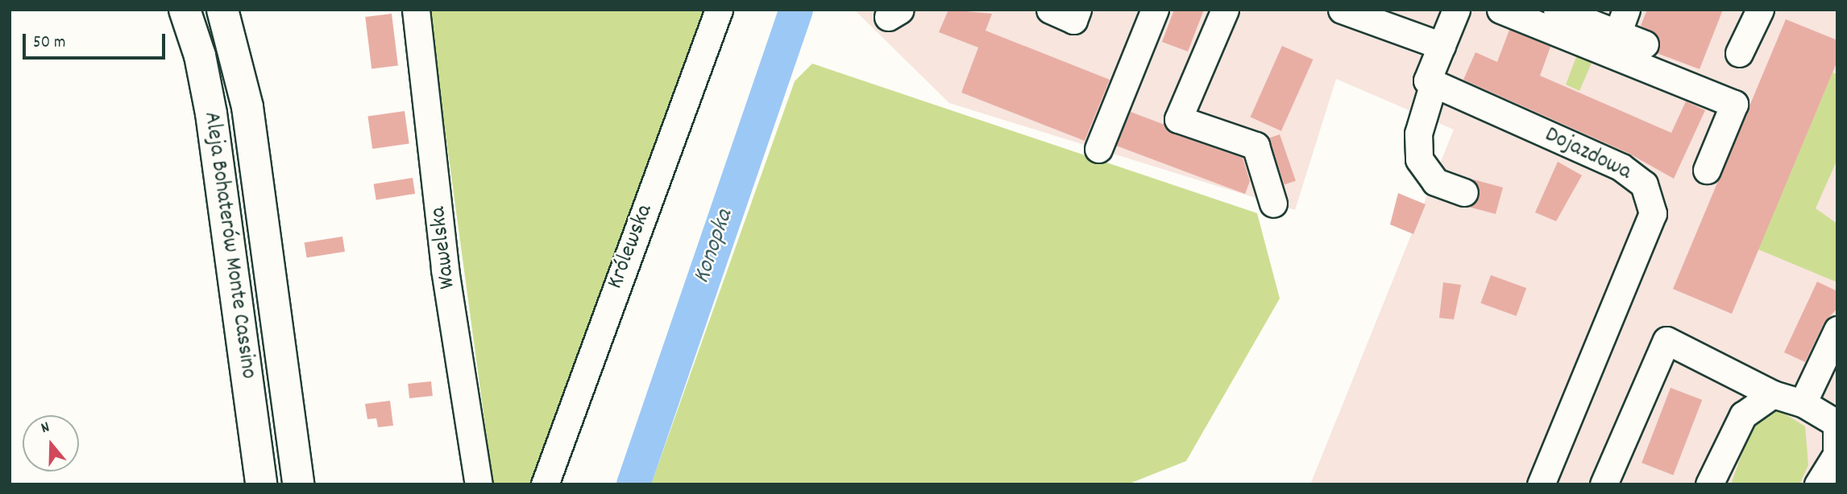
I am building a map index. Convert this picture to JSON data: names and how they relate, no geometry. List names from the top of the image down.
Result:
{
  "streets": {
    "main road": ["Aleja Bohaterów Monte Cassino"],
    "street": ["Dojazdowa", "Królewska", "Wawelska"]
  },
  "water": ["Konopka"],
  "scale_bar": "50 m",
  "north": "top"
}
